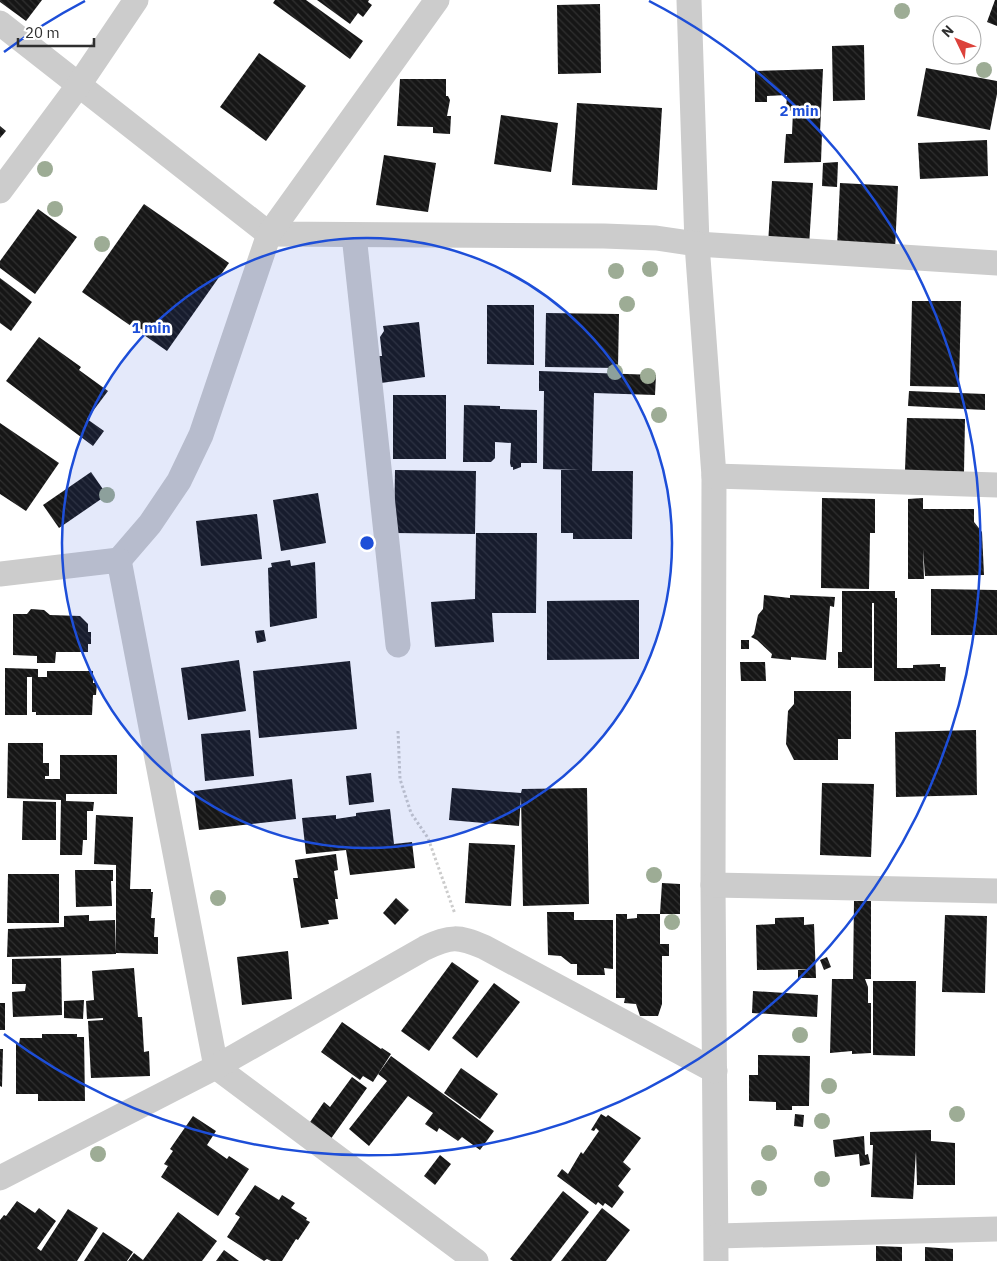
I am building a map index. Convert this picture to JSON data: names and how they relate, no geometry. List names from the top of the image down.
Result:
{
  "scale_bar": "20 m",
  "north": "top left",
  "rings": ["2 min", "1 min"]
}
